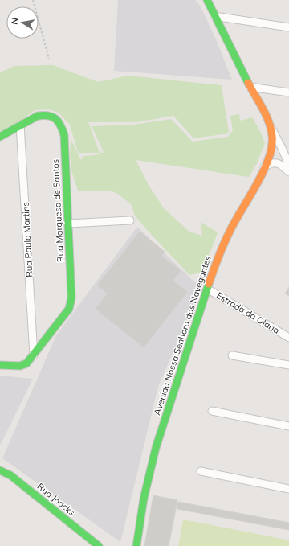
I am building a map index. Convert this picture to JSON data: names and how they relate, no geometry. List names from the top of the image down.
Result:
{
  "streets": {
    "main road": ["Rua Marquesa de Santos", "Avenida Nossa Senhora dos Navegantes", "Rua Joacks"],
    "street": ["Rua Paulo Martins", "Estrada da Olaria"]
  },
  "crossings": [
    ["Rua Marquesa de Santos", "Rua Paulo Martins"],
    ["Estrada da Olaria", "Avenida Nossa Senhora dos Navegantes"]
  ],
  "north": "left"
}
